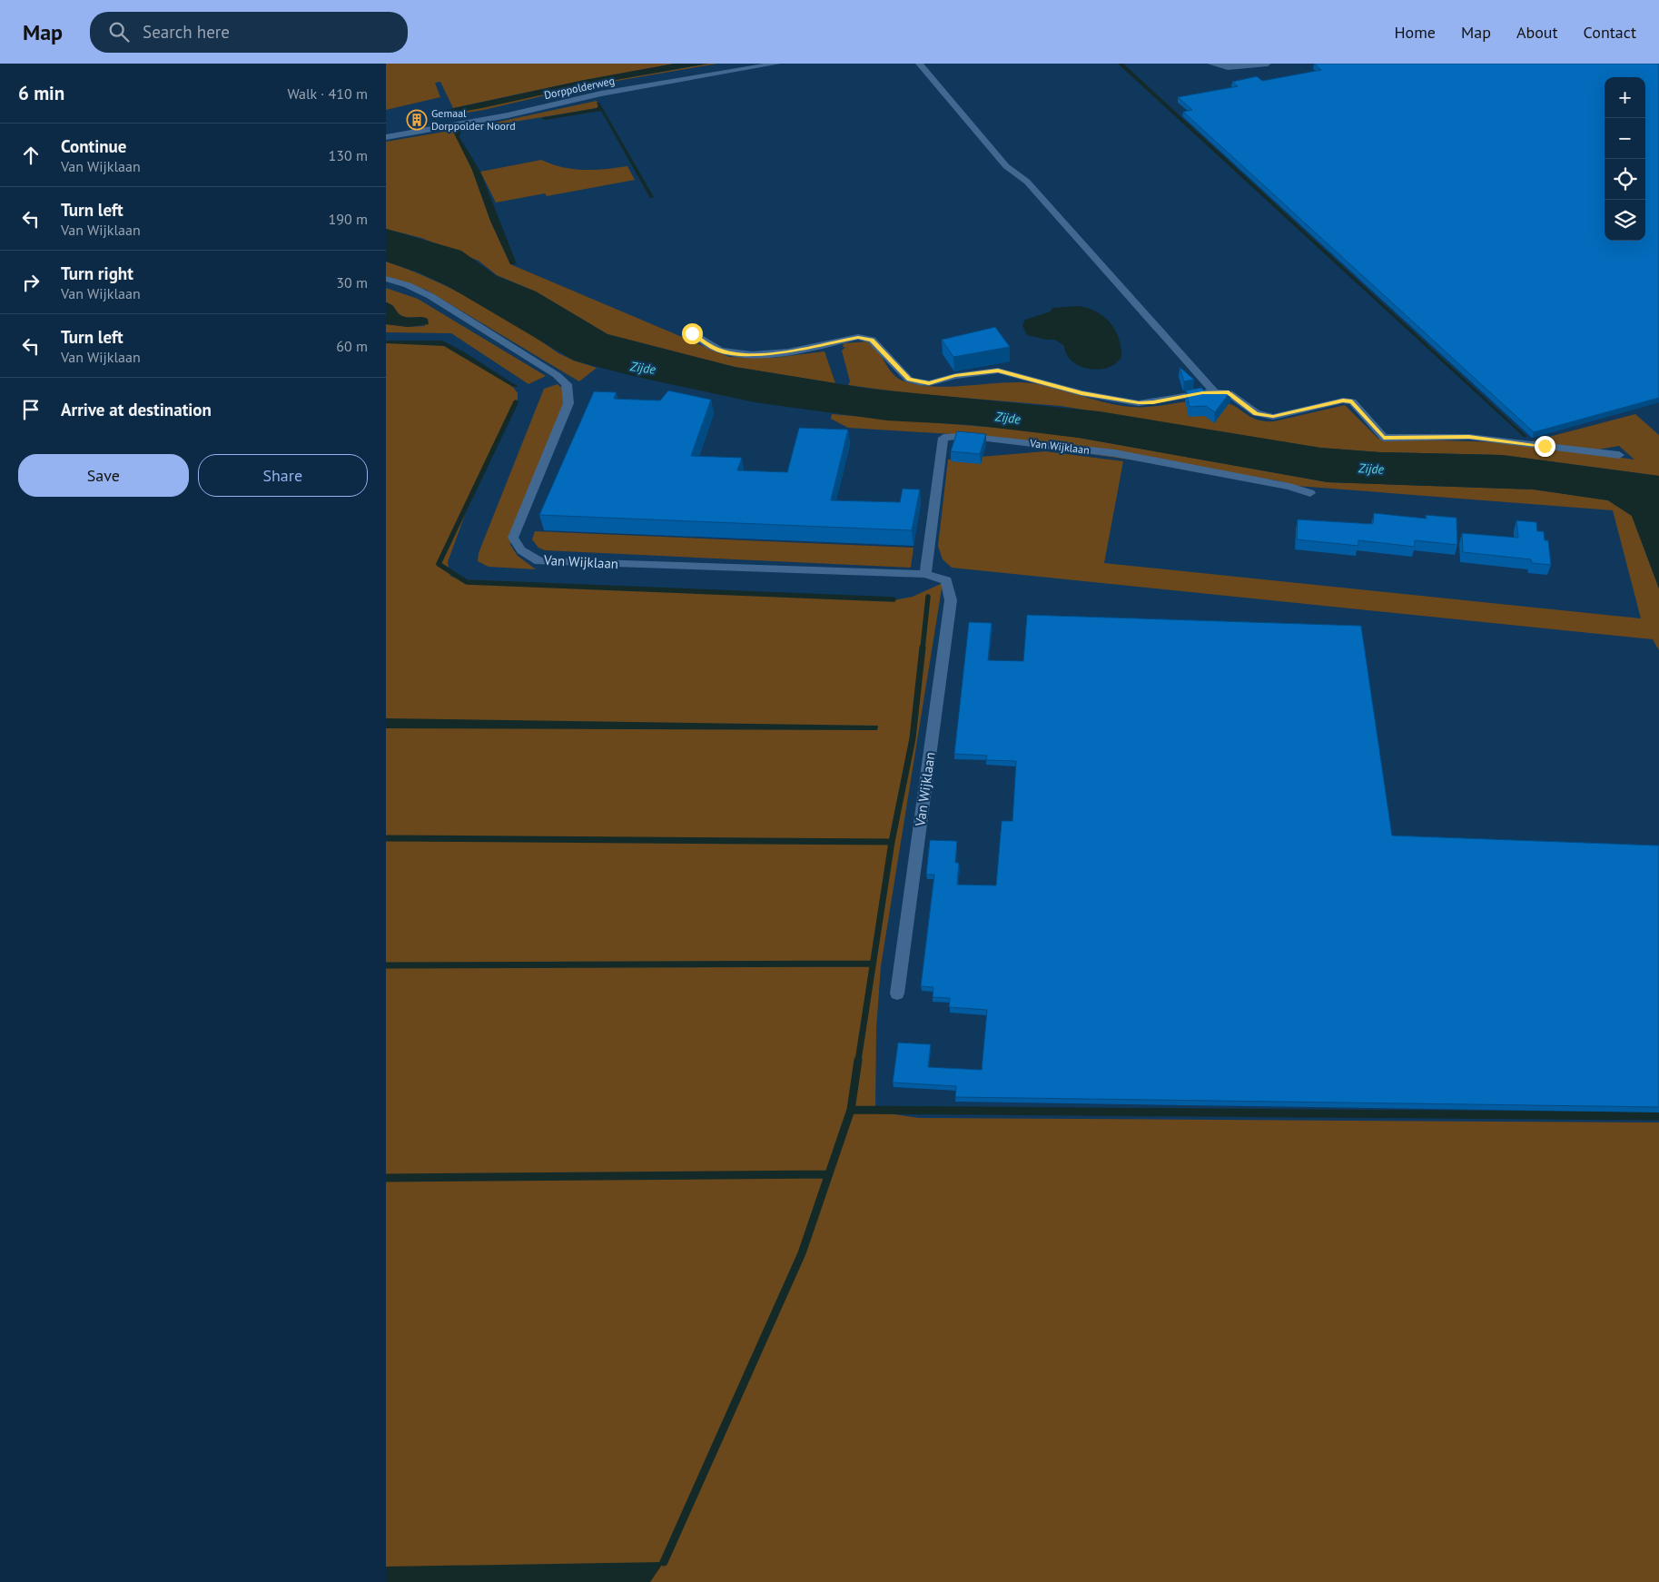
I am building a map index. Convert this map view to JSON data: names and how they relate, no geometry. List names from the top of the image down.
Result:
{
  "streets": {
    "street": ["Dorppolderweg", "Van Wijklaan"]
  },
  "water": ["Zijde"],
  "places": {
    "building": ["Gemaal Dorppolder Noord"]
  },
  "page": {
    "header": "Map",
    "search": "Search here",
    "nav": [
      "Home",
      "Map",
      "About",
      "Contact"
    ],
    "heading": ["6 min", "Walk · 410 m"],
    "map_buttons": ["+", "−"],
    "list": [
      ["Continue", "Van Wijklaan", "130 m"],
      ["Turn left", "Van Wijklaan", "190 m"],
      ["Turn right", "Van Wijklaan", "30 m"],
      ["Turn left", "Van Wijklaan", "60 m"],
      "Arrive at destination"
    ],
    "buttons": ["Save", "Share"]
  }
}
